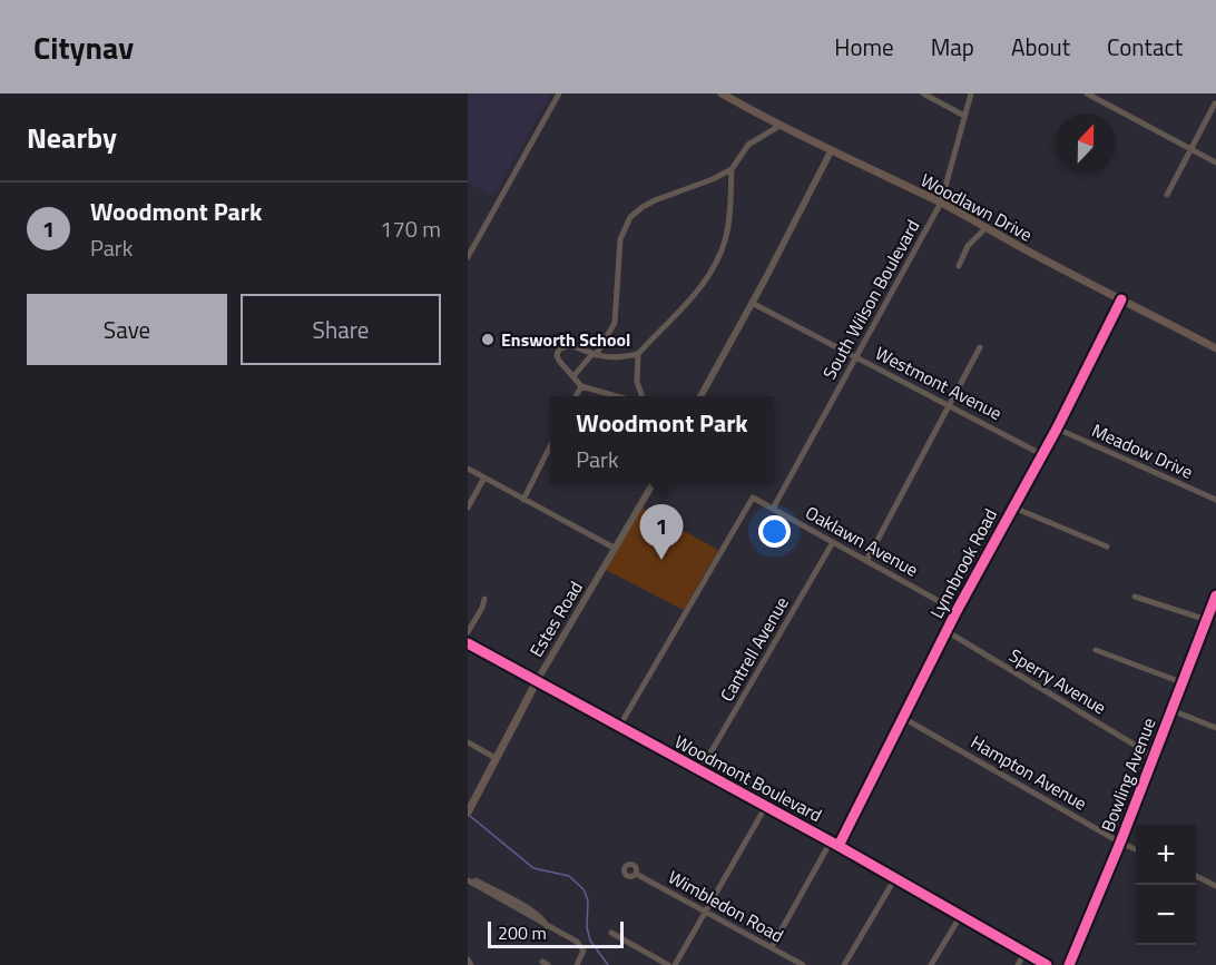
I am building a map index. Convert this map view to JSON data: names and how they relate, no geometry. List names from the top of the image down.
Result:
{
  "streets": {
    "main road": ["Woodlawn Drive", "Estes Road", "Woodmont Boulevard"],
    "street": [
      "South Wilson Boulevard",
      "Westmont Avenue",
      "Meadow Drive",
      "Oaklawn Avenue",
      "Lynnbrook Road",
      "Cantrell Avenue",
      "Sperry Avenue",
      "Hampton Avenue",
      "Bowling Avenue",
      "Wimbledon Road"
    ]
  },
  "crossings": [
    ["Woodlawn Drive", "South Wilson Boulevard"],
    ["Woodlawn Drive", "Lynnbrook Road"],
    ["South Wilson Boulevard", "Westmont Avenue"],
    ["South Wilson Boulevard", "Oaklawn Avenue"],
    ["Westmont Avenue", "Lynnbrook Road"],
    ["Meadow Drive", "Lynnbrook Road"],
    ["Oaklawn Avenue", "Lynnbrook Road"],
    ["Oaklawn Avenue", "Cantrell Avenue"],
    ["Oaklawn Avenue", "Woodmont Boulevard"],
    ["Lynnbrook Road", "Sperry Avenue"],
    ["Lynnbrook Road", "Hampton Avenue"],
    ["Lynnbrook Road", "Woodmont Boulevard"],
    ["Lynnbrook Road", "Wimbledon Road"],
    ["Estes Road", "Woodmont Boulevard"],
    ["Cantrell Avenue", "Woodmont Boulevard"],
    ["Sperry Avenue", "Bowling Avenue"],
    ["Hampton Avenue", "Bowling Avenue"]
  ],
  "places": ["Ensworth School"],
  "scale_bar": "200 m",
  "north": "top",
  "page": {
    "header": "Citynav",
    "nav": [
      "Home",
      "Map",
      "About",
      "Contact"
    ],
    "heading": "Nearby",
    "list": [
      {
        "mark": "1",
        "name": "Woodmont Park",
        "note": "Park",
        "value": "170 m"
      }
    ],
    "buttons": ["Save", "Share"],
    "popup": ["Woodmont Park", "Park"],
    "pins": "1",
    "map_buttons": ["+", "−"],
    "scale": "200 m"
  }
}
